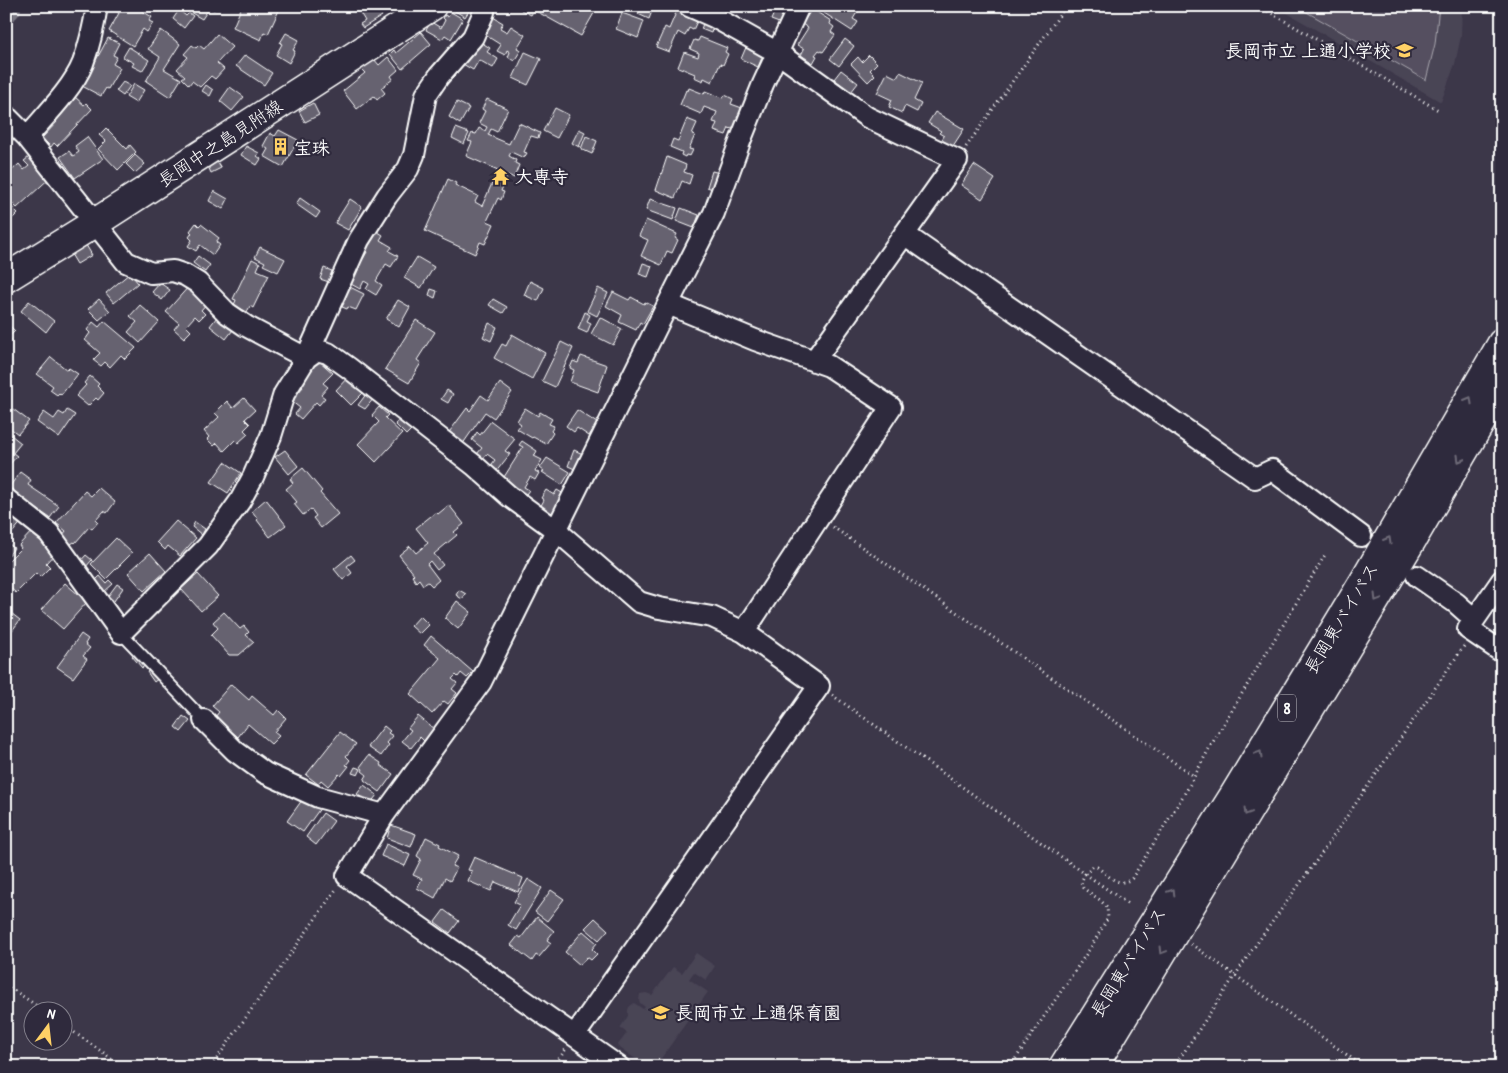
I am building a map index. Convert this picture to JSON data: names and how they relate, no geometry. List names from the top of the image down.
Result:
{
  "streets": {
    "main road": ["長岡中之島見附線", "長岡東バイパス", "8"]
  },
  "places": {
    "school or university": ["長岡市立 上通小学校", "長岡市立 上通保育園"],
    "building": ["宝珠"],
    "temple": ["大専寺"]
  },
  "north": "top"
}
